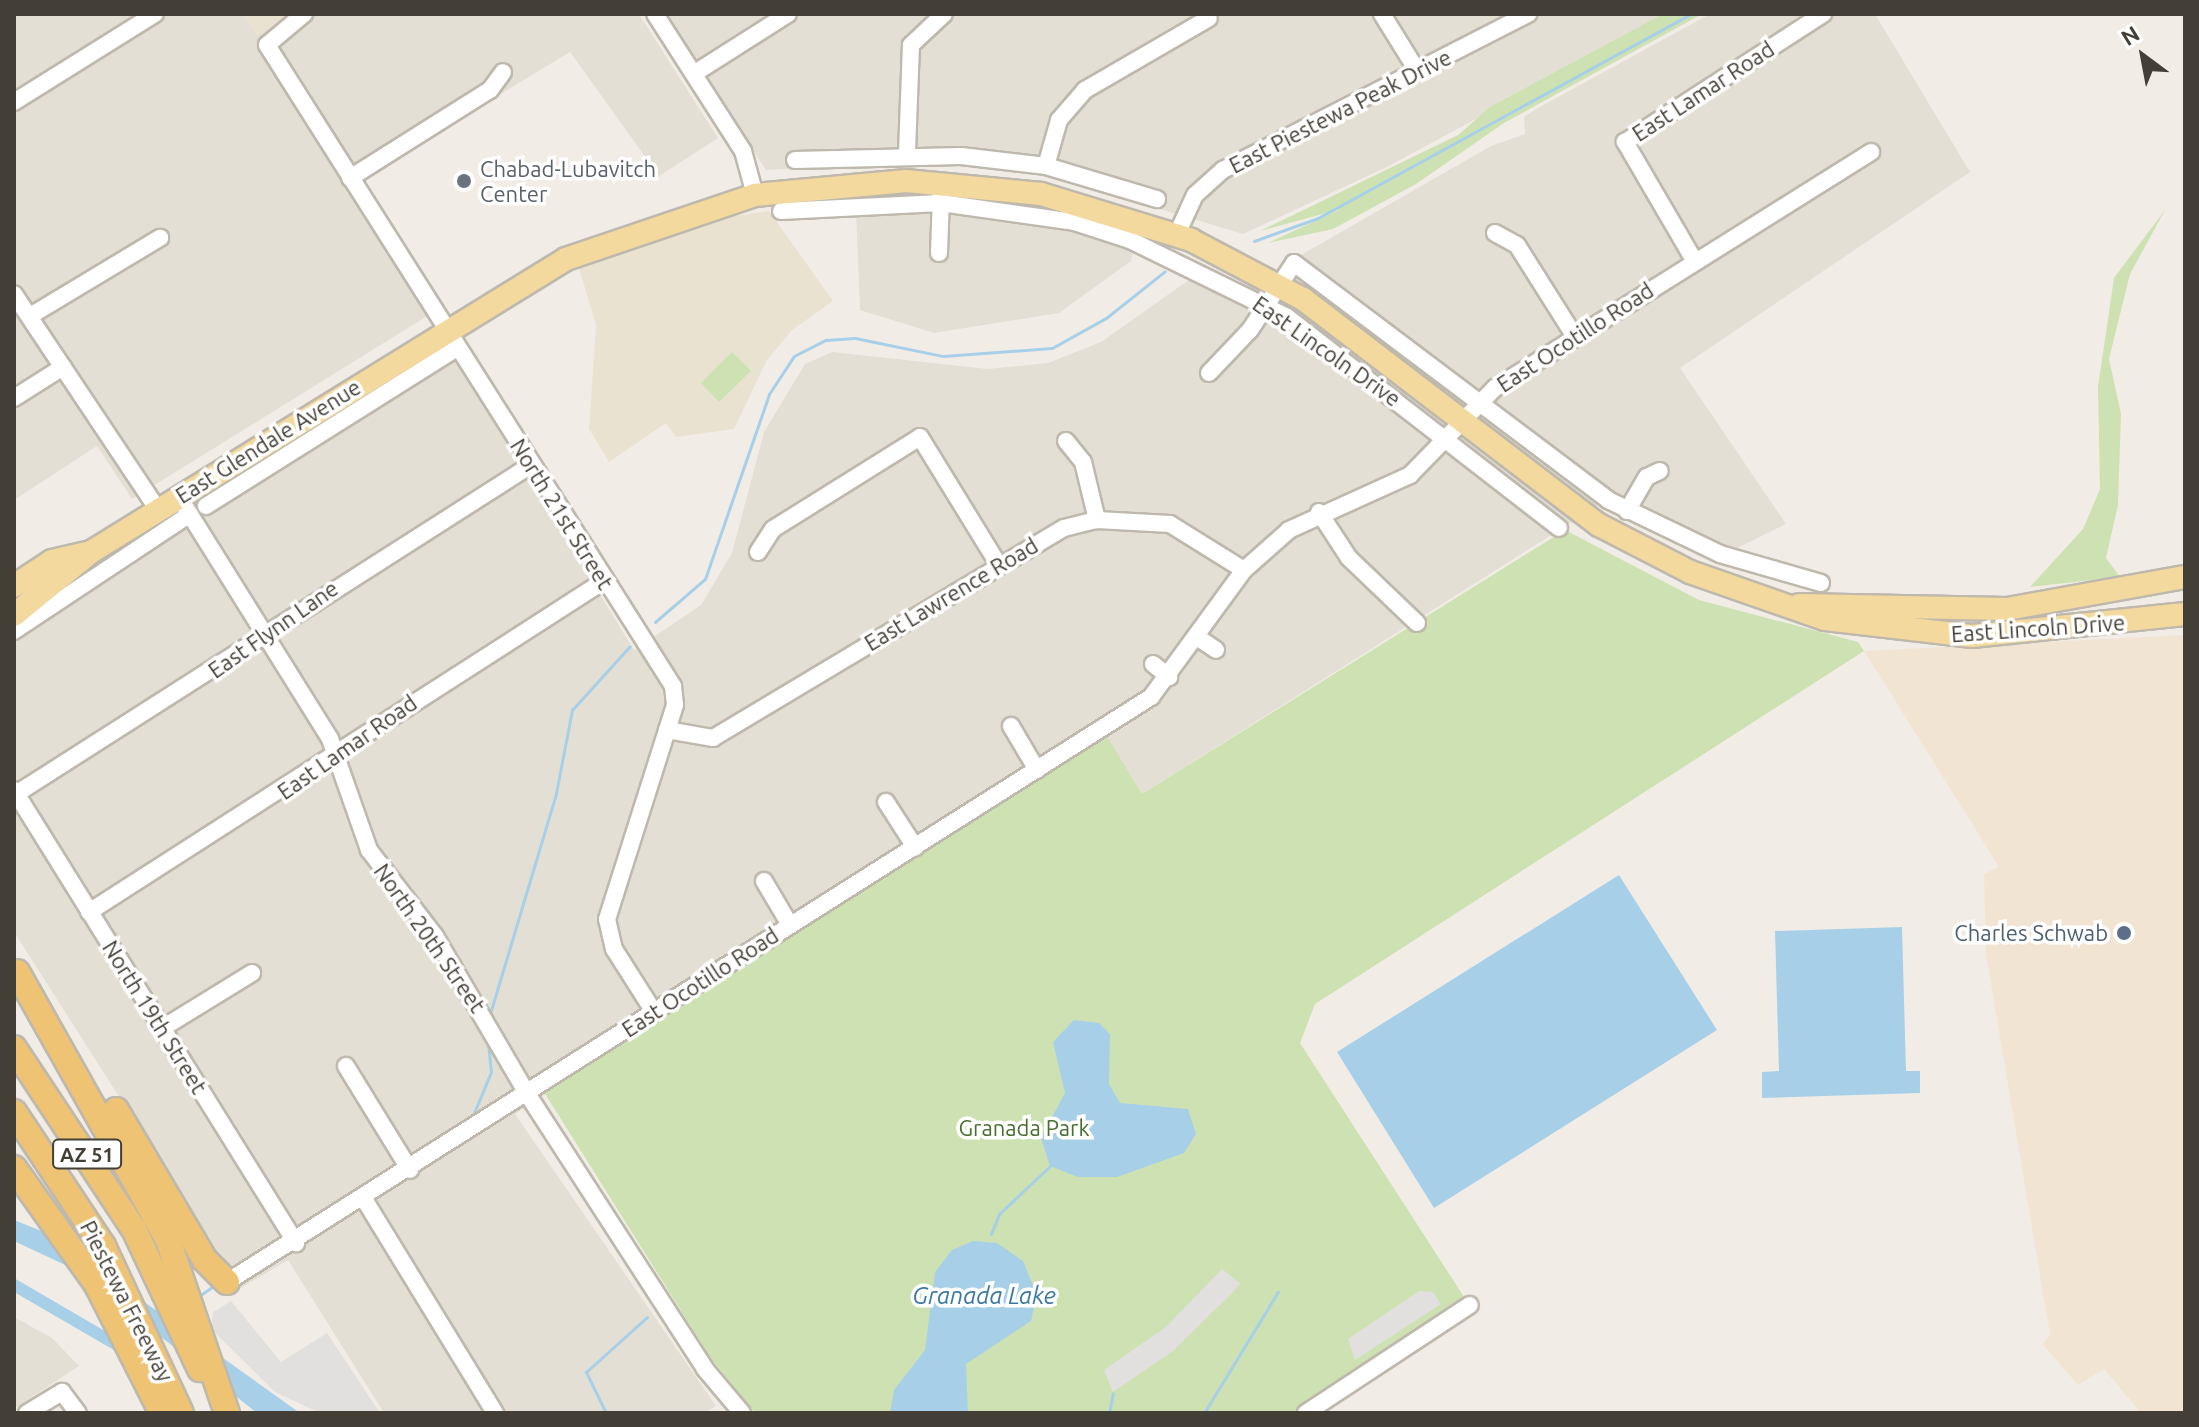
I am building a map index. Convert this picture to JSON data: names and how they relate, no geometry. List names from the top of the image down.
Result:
{
  "streets": {
    "highway": ["AZ 51", "Piestewa Freeway"],
    "main road": ["East Lincoln Drive", "East Glendale Avenue"],
    "street": [
      "East Lamar Road",
      "East Piestewa Peak Drive",
      "East Ocotillo Road",
      "North 21st Street",
      "East Lawrence Road",
      "East Flynn Lane",
      "North 20th Street",
      "North 19th Street"
    ]
  },
  "crossings": [
    ["East Lamar Road", "East Ocotillo Road"],
    ["East Lamar Road", "North 21st Street"],
    ["East Lamar Road", "North 20th Street"],
    ["East Lamar Road", "North 19th Street"],
    ["East Piestewa Peak Drive", "East Lincoln Drive"],
    ["East Ocotillo Road", "East Lincoln Drive"],
    ["East Ocotillo Road", "North 21st Street"],
    ["East Ocotillo Road", "East Lawrence Road"],
    ["East Ocotillo Road", "North 20th Street"],
    ["East Ocotillo Road", "North 19th Street"],
    ["East Lincoln Drive", "East Glendale Avenue"],
    ["East Lincoln Drive", "North 21st Street"],
    ["East Glendale Avenue", "North 21st Street"],
    ["East Glendale Avenue", "North 20th Street"],
    ["North 21st Street", "East Lawrence Road"],
    ["North 21st Street", "East Flynn Lane"],
    ["East Flynn Lane", "North 20th Street"],
    ["East Flynn Lane", "North 19th Street"]
  ],
  "water": ["Granada Lake"],
  "parks": ["Granada Park"],
  "places": ["Chabad-Lubavitch Center", "Charles Schwab"],
  "north": "top left"
}
